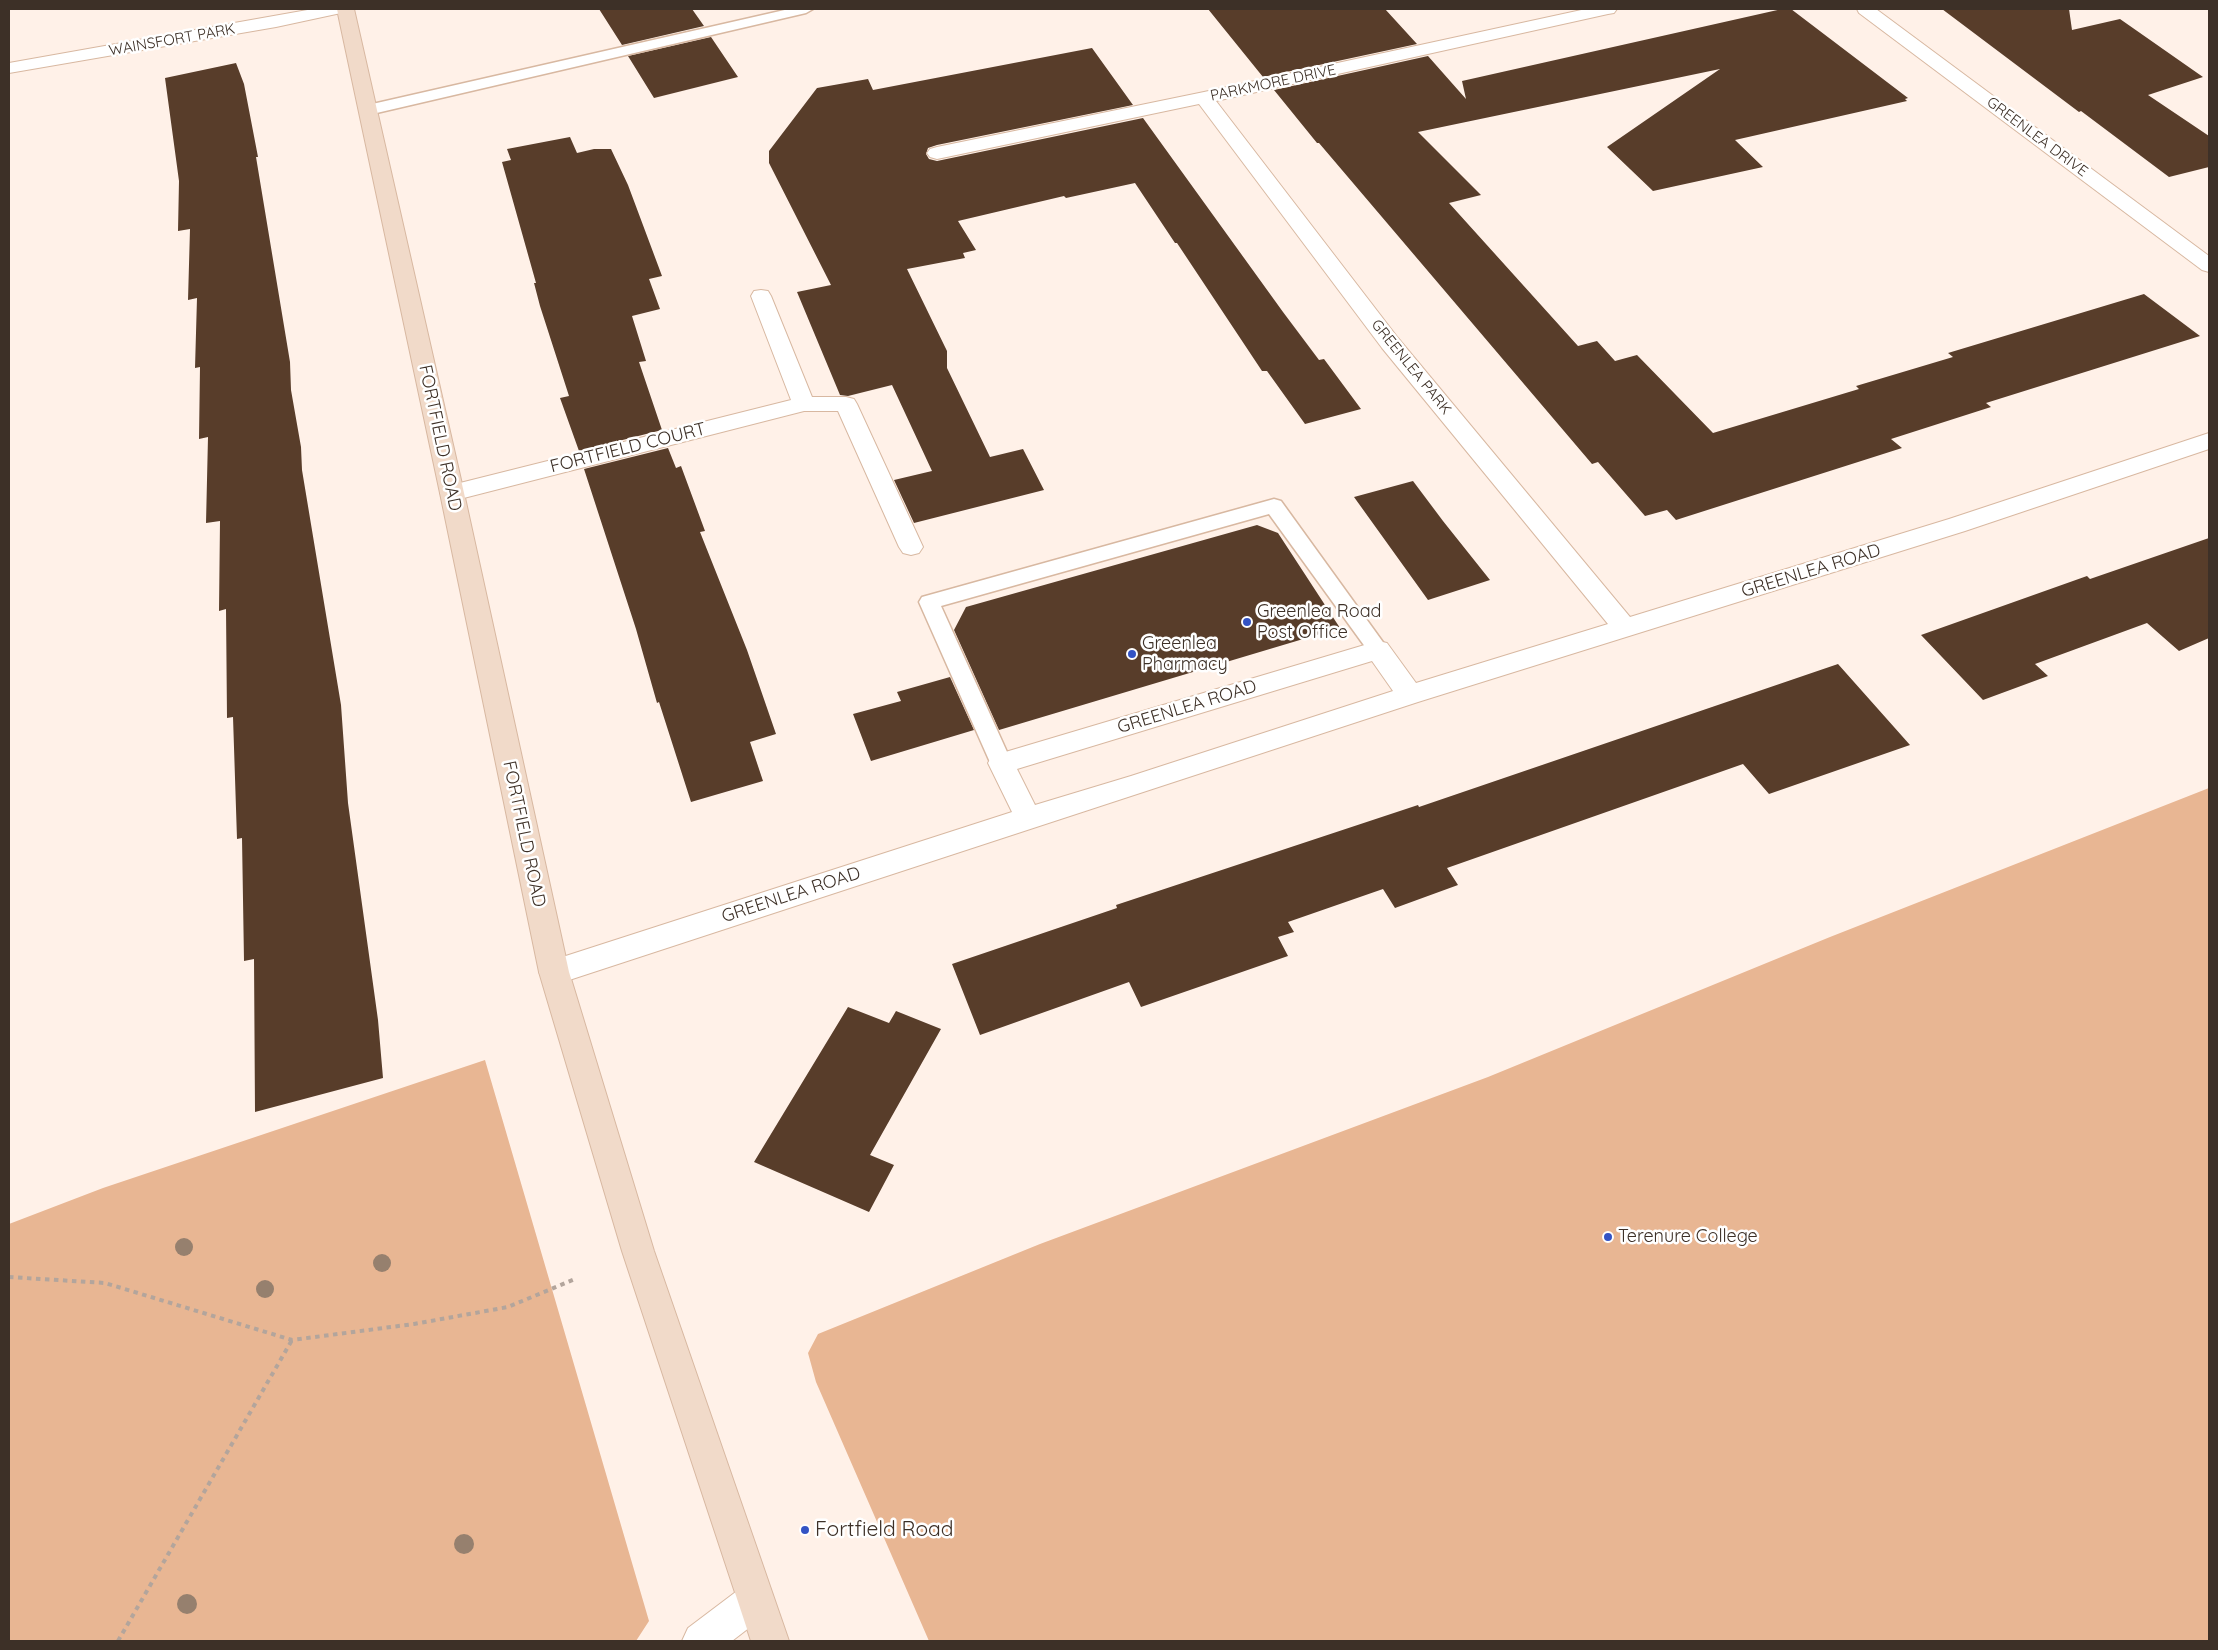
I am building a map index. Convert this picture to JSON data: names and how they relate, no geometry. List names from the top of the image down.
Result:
{
  "streets": {
    "street": [
      "WAINSFORT PARK",
      "PARKMORE DRIVE",
      "GREENLEA DRIVE",
      "GREENLEA PARK",
      "FORTFIELD ROAD",
      "FORTFIELD COURT",
      "GREENLEA ROAD"
    ]
  },
  "crossings": [
    ["PARKMORE DRIVE", "GREENLEA PARK"],
    ["GREENLEA PARK", "GREENLEA ROAD"],
    ["FORTFIELD ROAD", "FORTFIELD COURT"],
    ["FORTFIELD ROAD", "GREENLEA ROAD"]
  ],
  "places": [
    "Greenlea Road Post Office",
    "Greenlea Pharmacy",
    "Terenure College",
    "Fortfield Road"
  ]
}
